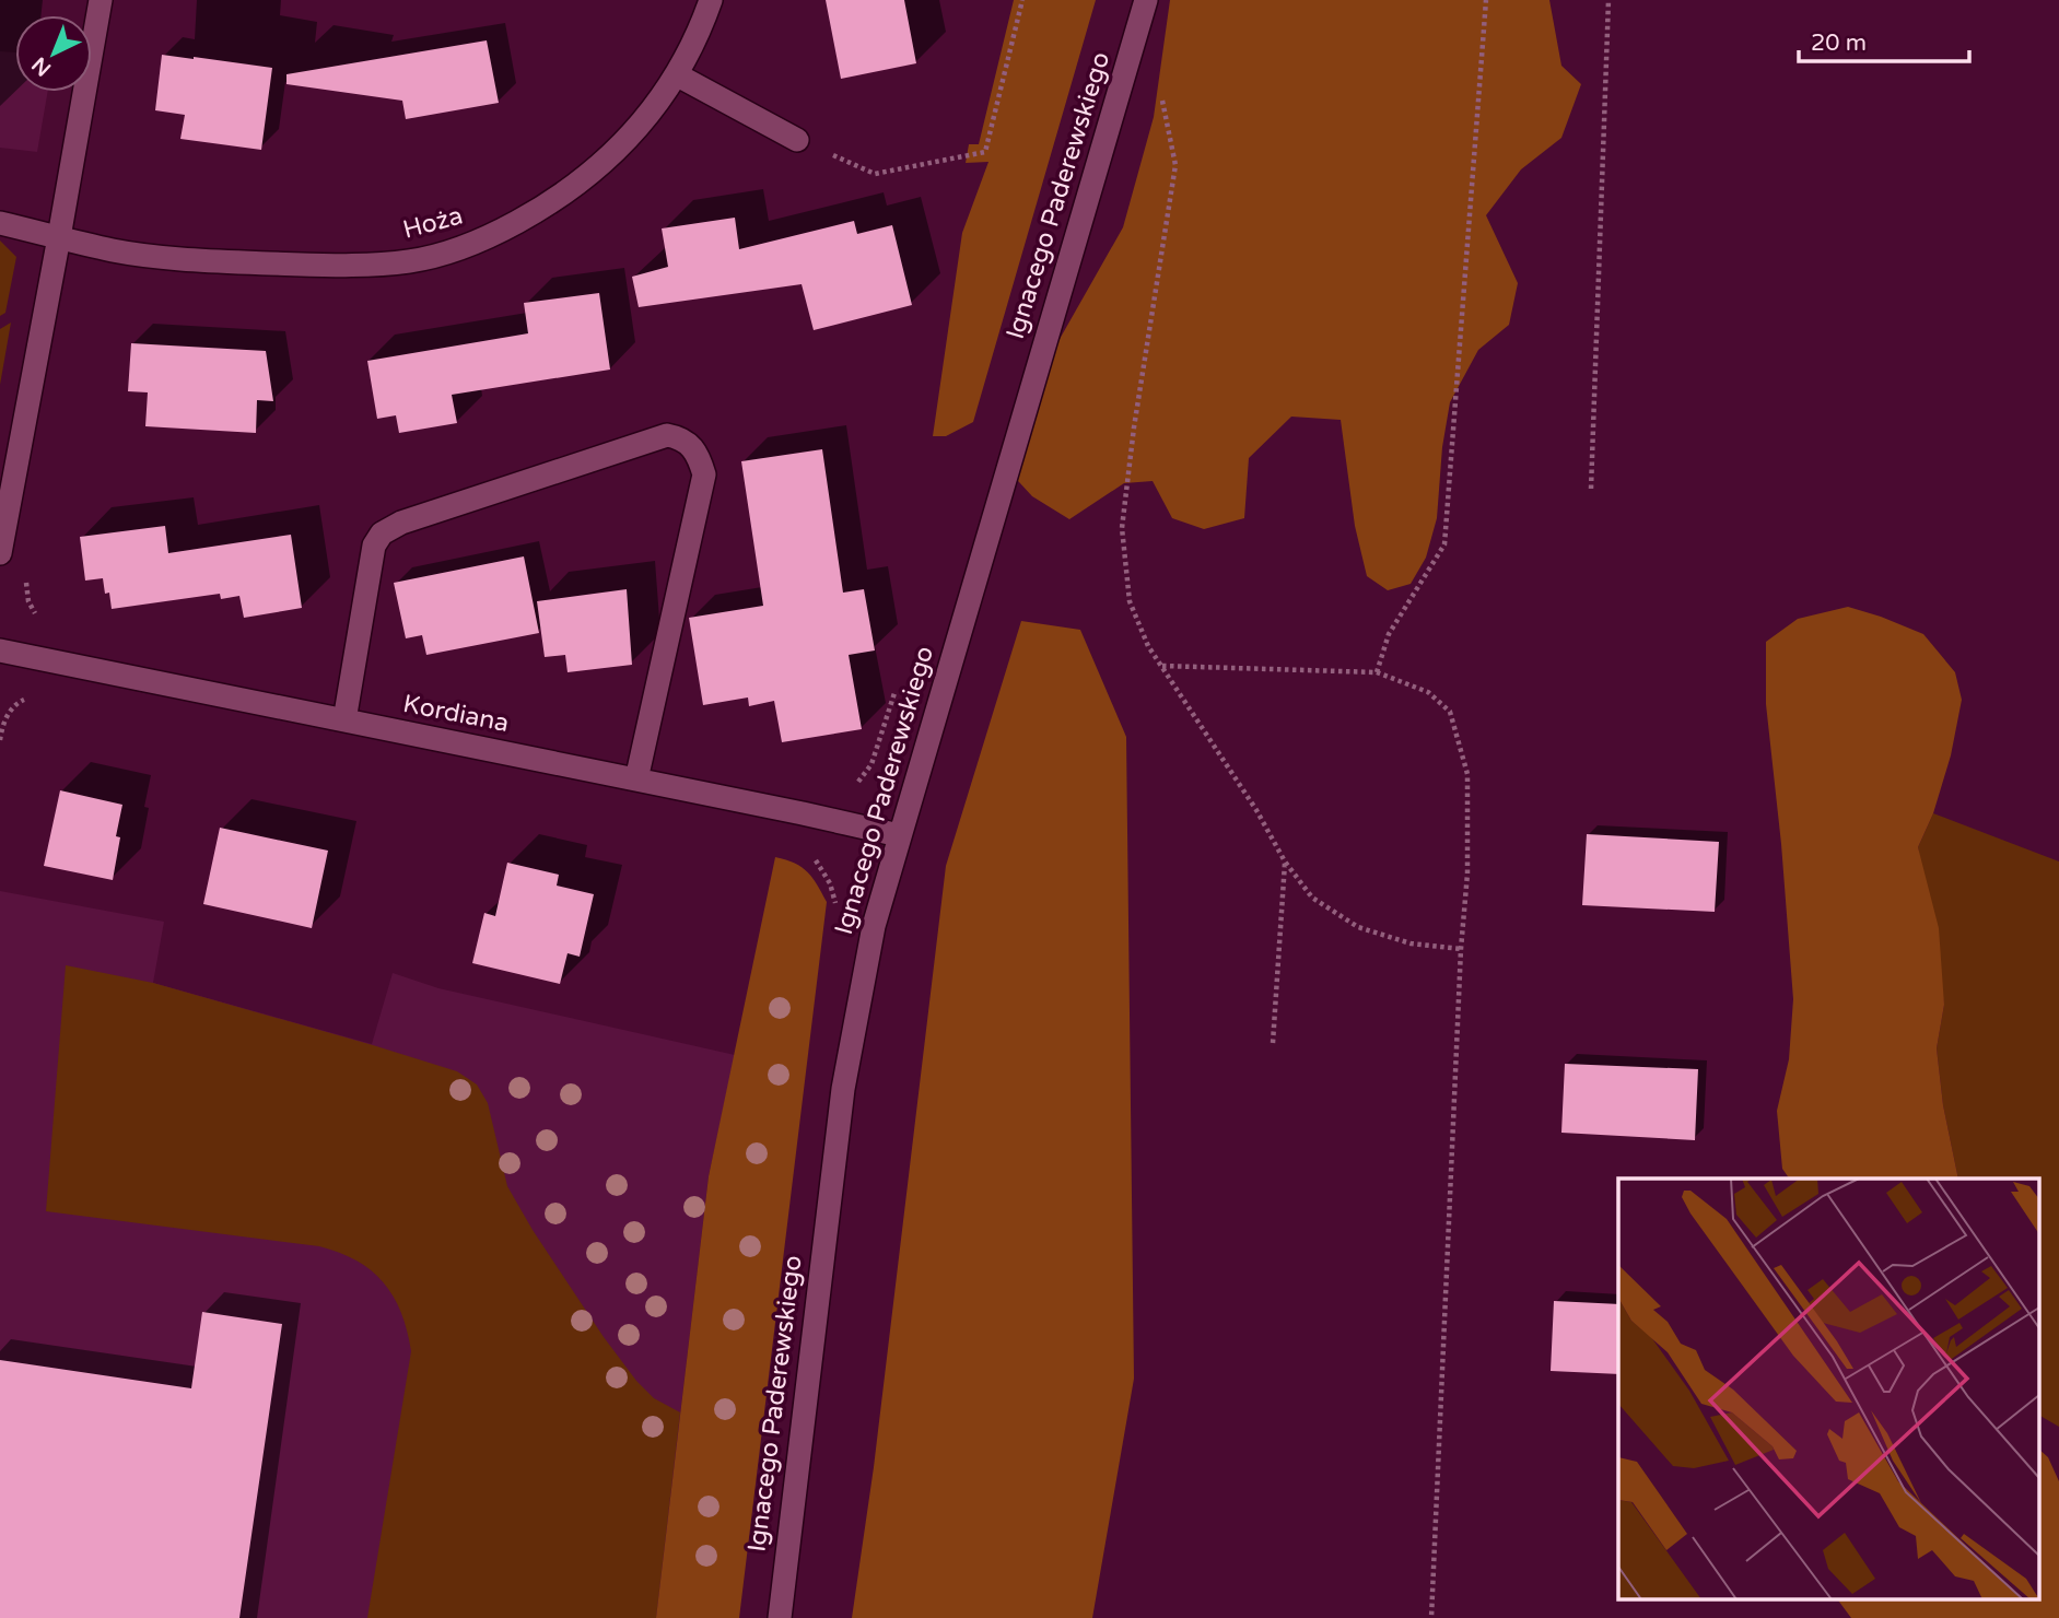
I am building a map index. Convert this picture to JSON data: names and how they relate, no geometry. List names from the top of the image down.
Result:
{
  "streets": {
    "street": ["Ignacego Paderewskiego", "Hoża", "Kordiana"]
  },
  "crossings": [
    ["Ignacego Paderewskiego", "Kordiana"]
  ],
  "scale_bar": "20 m",
  "north": "bottom left"
}
